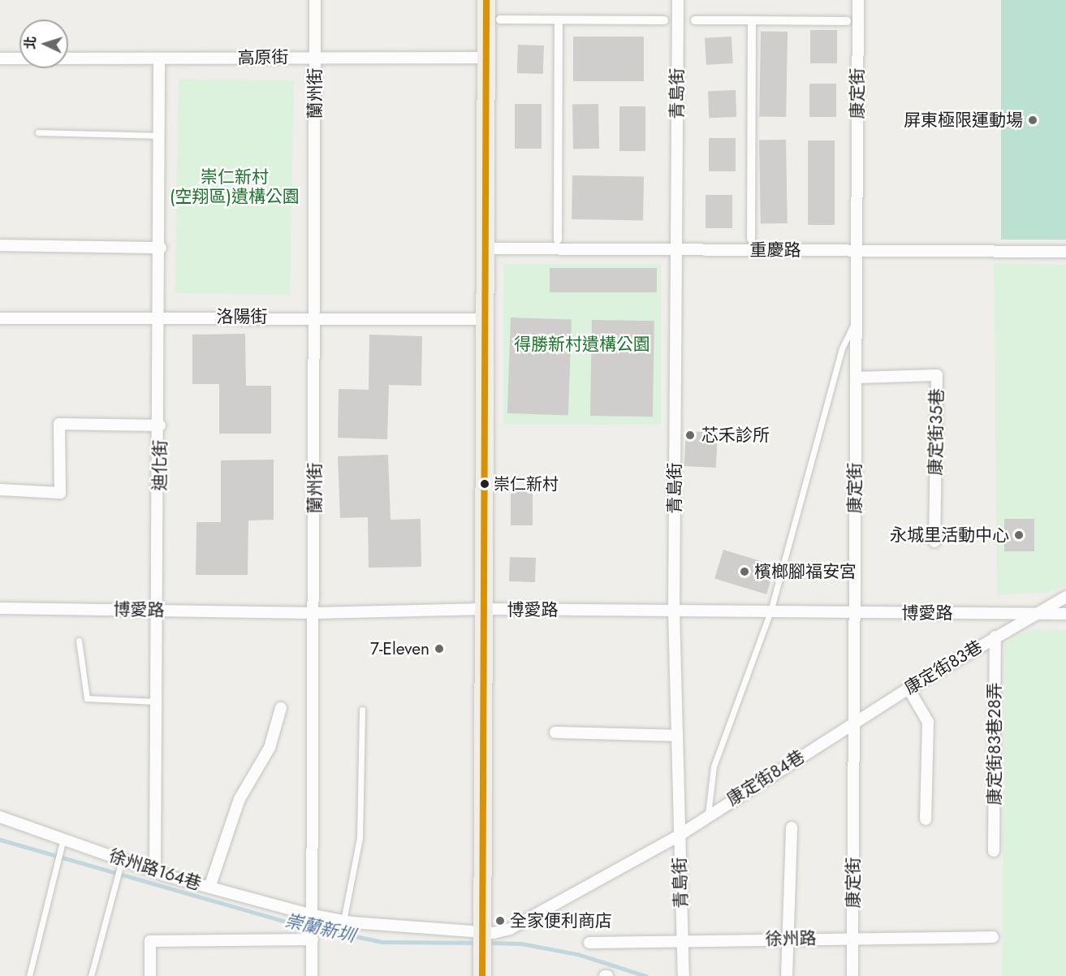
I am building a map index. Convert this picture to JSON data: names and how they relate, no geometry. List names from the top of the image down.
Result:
{
  "streets": {
    "street": [
      "高原街",
      "蘭州街",
      "青島街",
      "康定街",
      "重慶路",
      "洛陽街",
      "康定街35巷",
      "迪化街",
      "博愛路",
      "康定街83巷",
      "康定街83巷28弄",
      "康定街84巷",
      "徐州路164巷",
      "徐州路"
    ]
  },
  "crossings": [
    ["高原街", "蘭州街"],
    ["高原街", "迪化街"],
    ["蘭州街", "洛陽街"],
    ["蘭州街", "博愛路"],
    ["蘭州街", "徐州路164巷"],
    ["青島街", "重慶路"],
    ["青島街", "博愛路"],
    ["青島街", "康定街84巷"],
    ["青島街", "徐州路"],
    ["康定街", "重慶路"],
    ["康定街", "康定街35巷"],
    ["康定街", "博愛路"],
    ["康定街", "康定街83巷"],
    ["康定街", "康定街84巷"],
    ["康定街", "徐州路"],
    ["洛陽街", "迪化街"],
    ["迪化街", "博愛路"],
    ["迪化街", "徐州路164巷"],
    ["博愛路", "康定街83巷"],
    ["康定街83巷", "康定街83巷28弄"],
    ["康定街83巷", "康定街84巷"]
  ],
  "water": ["崇蘭新圳"],
  "parks": ["崇仁新村 (空翔區)遺構公園", "得勝新村遺構公園"],
  "places": [
    "屏東極限運動場",
    "芯禾診所",
    "崇仁新村",
    "永城里活動中心",
    "檳榔腳福安宮",
    "7-Eleven",
    "全家便利商店"
  ],
  "north": "left"
}
